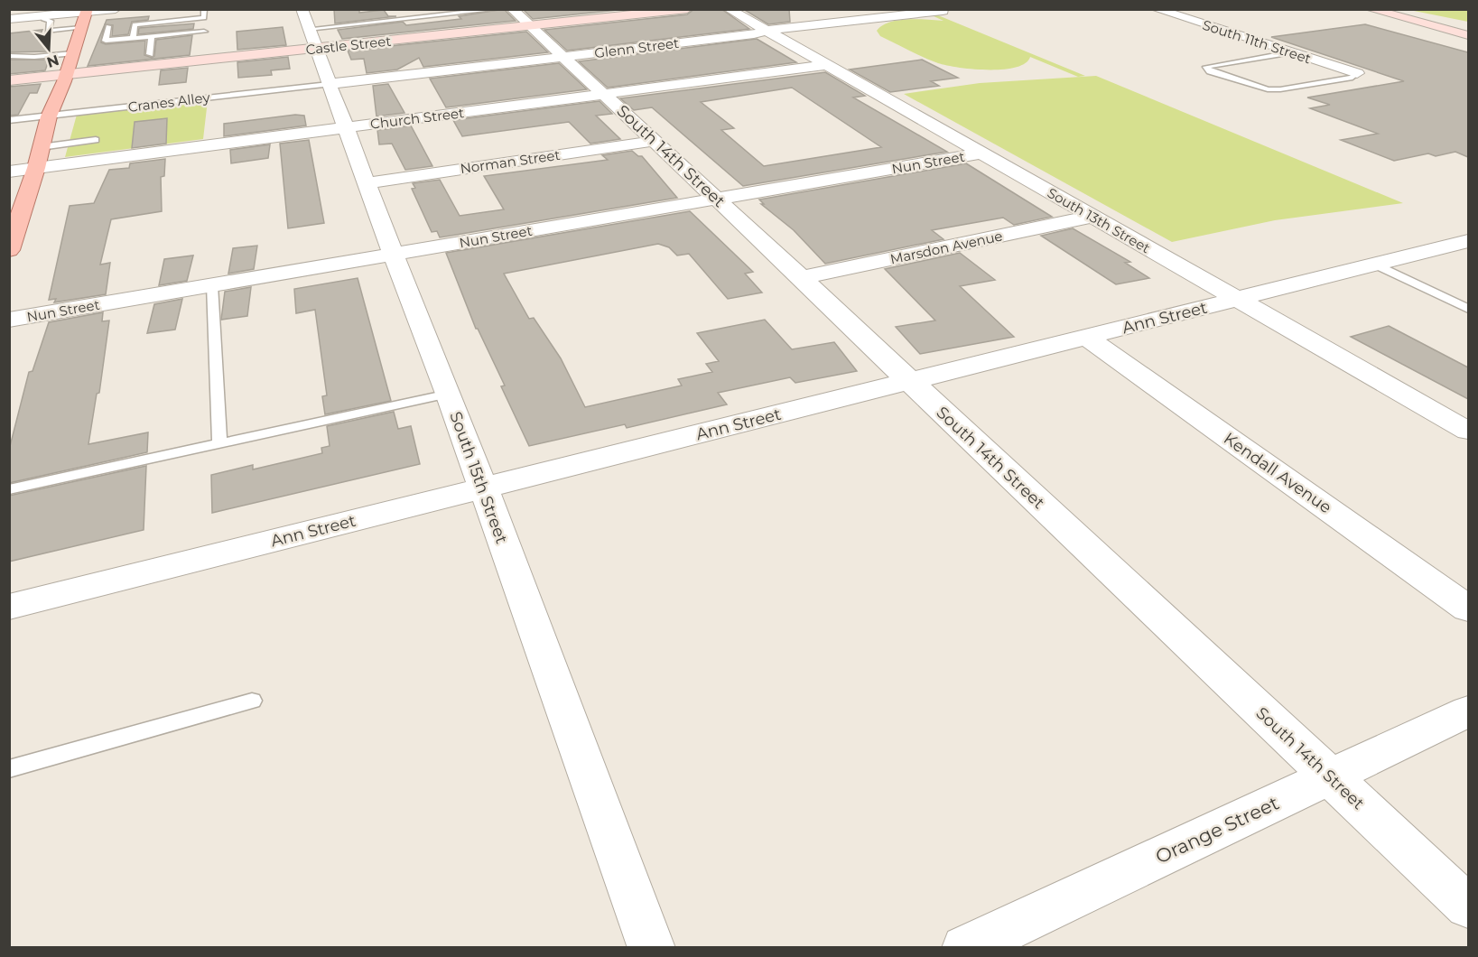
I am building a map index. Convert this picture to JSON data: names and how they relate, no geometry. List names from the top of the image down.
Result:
{
  "streets": {
    "street": [
      "South 11th Street",
      "Castle Street",
      "Glenn Street",
      "Church Street",
      "South 14th Street",
      "Norman Street",
      "Nun Street",
      "South 13th Street",
      "Marsdon Avenue",
      "Ann Street",
      "Kendall Avenue",
      "South 15th Street",
      "Orange Street"
    ],
    "lane": ["Cranes Alley"]
  },
  "crossings": [
    ["Castle Street", "South 14th Street"],
    ["Castle Street", "South 15th Street"],
    ["Glenn Street", "Cranes Alley"],
    ["Glenn Street", "South 14th Street"],
    ["Glenn Street", "South 13th Street"],
    ["Glenn Street", "South 15th Street"],
    ["Cranes Alley", "South 15th Street"],
    ["Church Street", "South 14th Street"],
    ["Church Street", "South 13th Street"],
    ["Church Street", "South 15th Street"],
    ["South 14th Street", "Norman Street"],
    ["South 14th Street", "Nun Street"],
    ["South 14th Street", "Marsdon Avenue"],
    ["South 14th Street", "Ann Street"],
    ["South 14th Street", "Orange Street"],
    ["Norman Street", "South 15th Street"],
    ["Nun Street", "South 13th Street"],
    ["Nun Street", "South 15th Street"],
    ["South 13th Street", "Marsdon Avenue"],
    ["South 13th Street", "Ann Street"],
    ["Ann Street", "Kendall Avenue"],
    ["Ann Street", "South 15th Street"]
  ],
  "north": "bottom"
}
